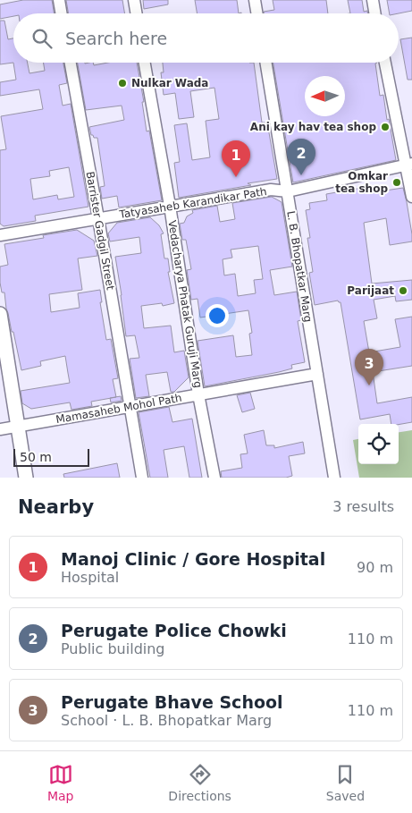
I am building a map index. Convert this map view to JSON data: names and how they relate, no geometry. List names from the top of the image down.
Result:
{
  "streets": {
    "street": [
      "Tatyasaheb Karandikar Path",
      "Barrister Gadgil Street",
      "L. B. Bhopatkar Marg",
      "Vedacharya Phatak Guruji Marg",
      "Mamasaheb Mohol Path"
    ]
  },
  "crossings": [
    ["Tatyasaheb Karandikar Path", "Barrister Gadgil Street"],
    ["Tatyasaheb Karandikar Path", "L. B. Bhopatkar Marg"],
    ["Tatyasaheb Karandikar Path", "Vedacharya Phatak Guruji Marg"],
    ["Barrister Gadgil Street", "Mamasaheb Mohol Path"],
    ["L. B. Bhopatkar Marg", "Mamasaheb Mohol Path"],
    ["Vedacharya Phatak Guruji Marg", "Mamasaheb Mohol Path"]
  ],
  "places": [
    "Nulkar Wada",
    "Ani kay hav tea shop",
    "Omkar tea shop",
    "Parijaat"
  ],
  "scale_bar": "50 m",
  "north": "left",
  "page": {
    "search": "Search here",
    "pins": ["2", "1", "3"],
    "scale": "50 m",
    "heading": ["Nearby", "3 results"],
    "list": [
      {
        "mark": "1",
        "name": "Manoj Clinic / Gore Hospital",
        "note": "Hospital",
        "value": "90 m"
      },
      {
        "mark": "2",
        "name": "Perugate Police Chowki",
        "note": "Public building",
        "value": "110 m"
      },
      {
        "mark": "3",
        "name": "Perugate Bhave School",
        "note": "School · L. B. Bhopatkar Marg",
        "value": "110 m"
      }
    ],
    "nav": ["Map", "Directions", "Saved"]
  }
}
